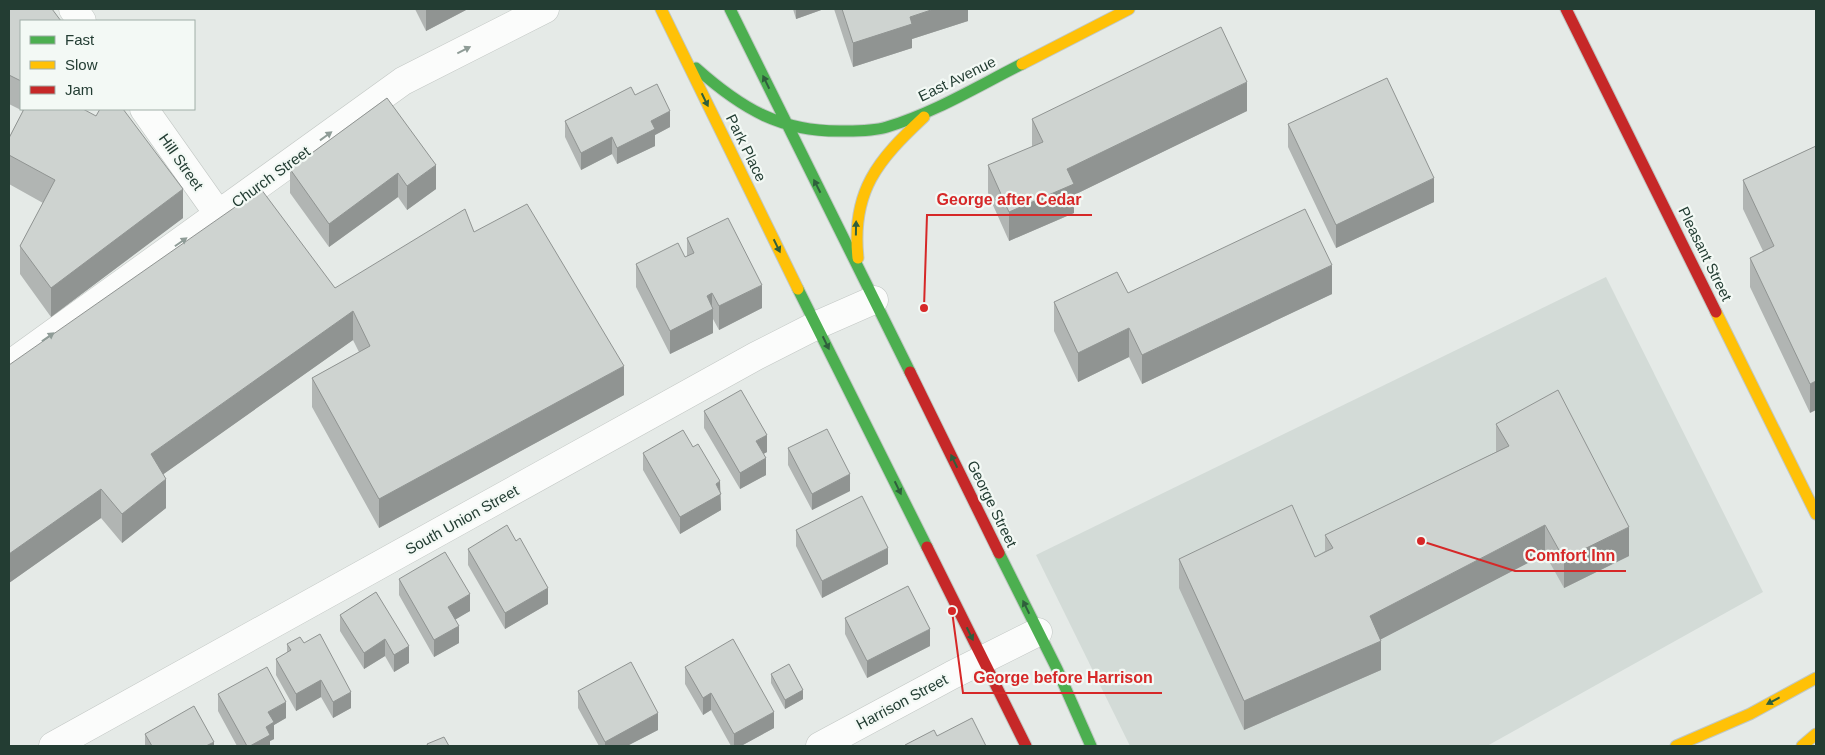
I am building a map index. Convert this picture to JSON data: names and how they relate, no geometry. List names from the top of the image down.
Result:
{
  "streets": {
    "main road": [
      "East Avenue",
      "Park Place",
      "Pleasant Street",
      "George Street"
    ],
    "street": [
      "Hill Street",
      "Church Street",
      "South Union Street",
      "Harrison Street"
    ]
  },
  "crossings": [
    ["East Avenue", "Park Place"],
    ["Park Place", "South Union Street"],
    ["Hill Street", "Church Street"],
    ["George Street", "South Union Street"],
    ["George Street", "Harrison Street"]
  ],
  "one_way": ["Church Street"],
  "places": ["George after Cedar", "Comfort Inn", "George before Harrison"],
  "legend": ["Fast", "Slow", "Jam"]
}
